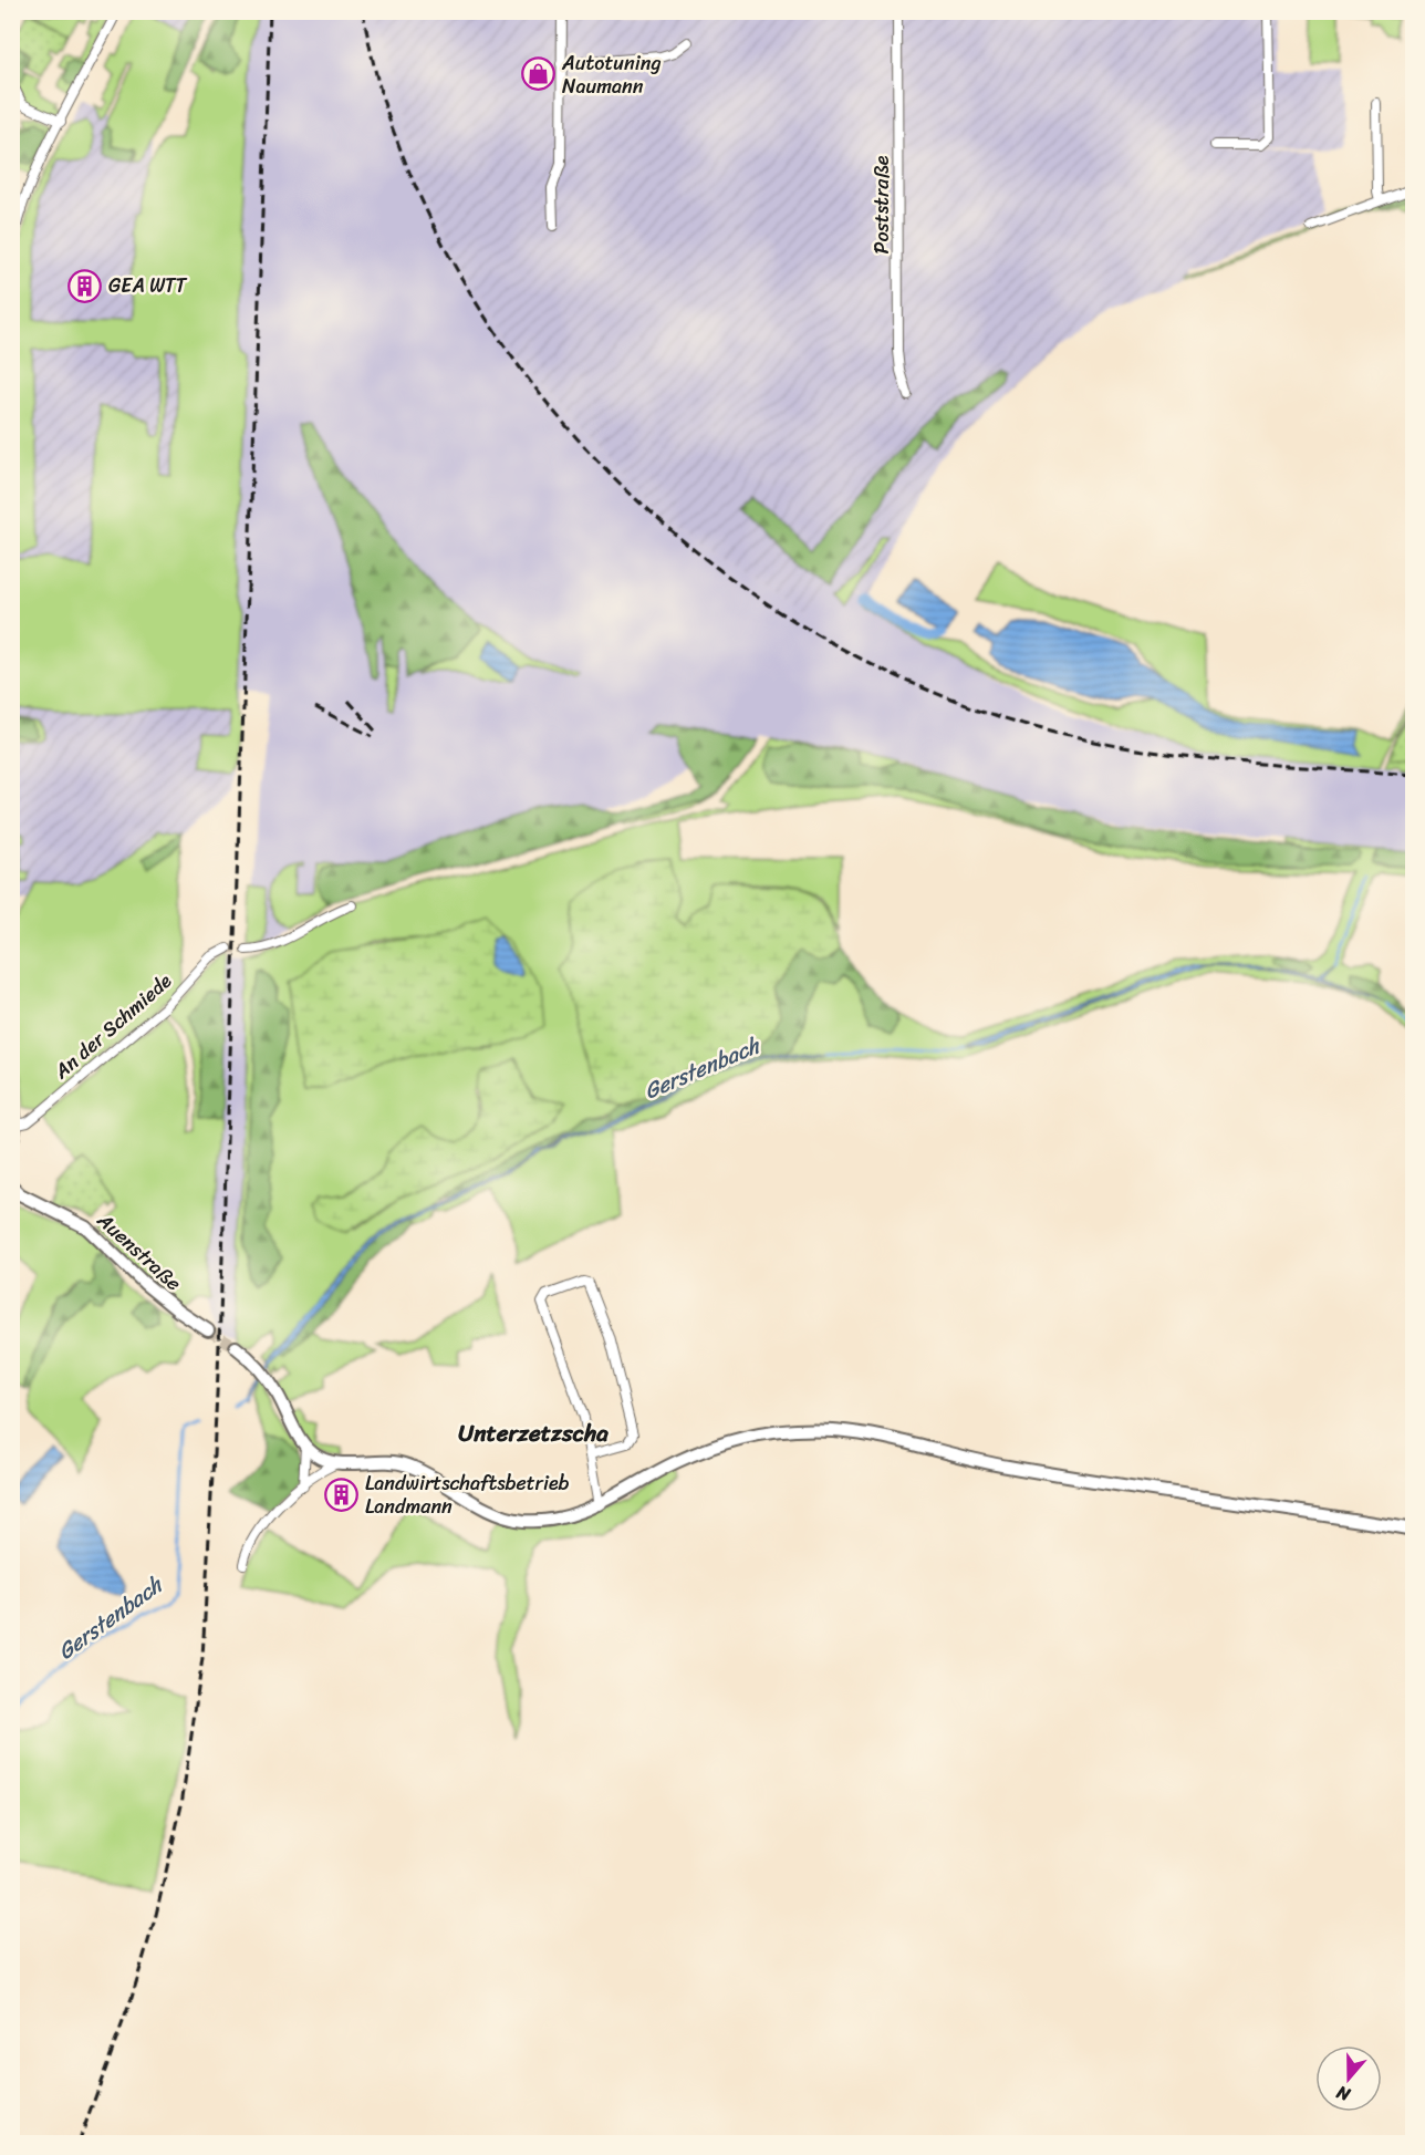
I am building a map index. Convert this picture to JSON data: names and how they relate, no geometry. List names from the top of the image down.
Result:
{
  "streets": {
    "street": ["Poststraße", "An der Schmiede", "Auenstraße"]
  },
  "districts": ["Unterzetzscha"],
  "water": ["Gerstenbach"],
  "places": {
    "shop": ["Autotuning Naumann"],
    "building": ["GEA WTT", "Landwirtschaftsbetrieb Landmann"]
  },
  "north": "bottom"
}
